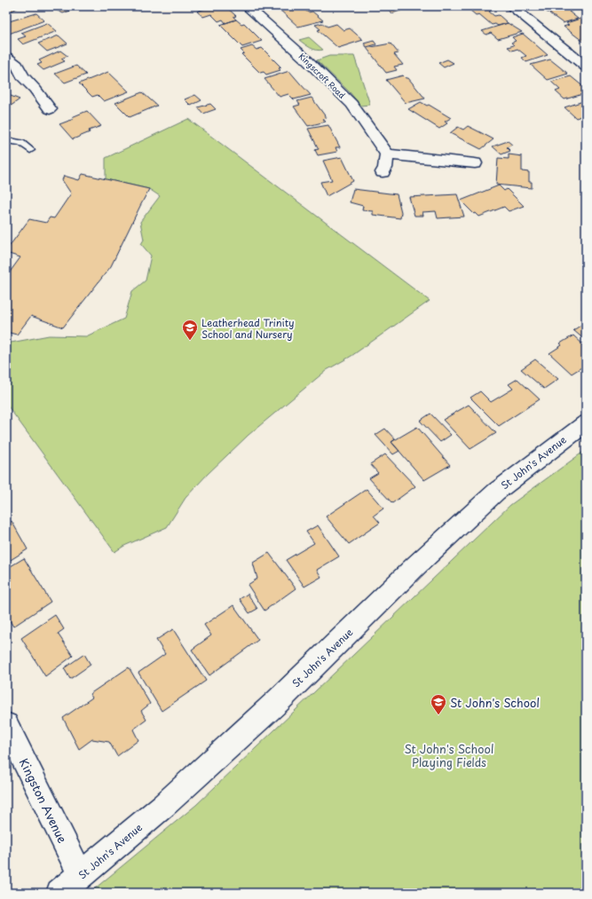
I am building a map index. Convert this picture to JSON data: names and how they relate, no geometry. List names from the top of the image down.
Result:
{
  "streets": {
    "street": ["Kingscroft Road", "St John's Avenue", "Kingston Avenue"]
  },
  "crossings": [
    ["St John's Avenue", "Kingston Avenue"]
  ],
  "parks": ["St John's School Playing Fields"],
  "places": {
    "school or university": ["Leatherhead Trinity School and Nursery", "St John's School"]
  }
}
